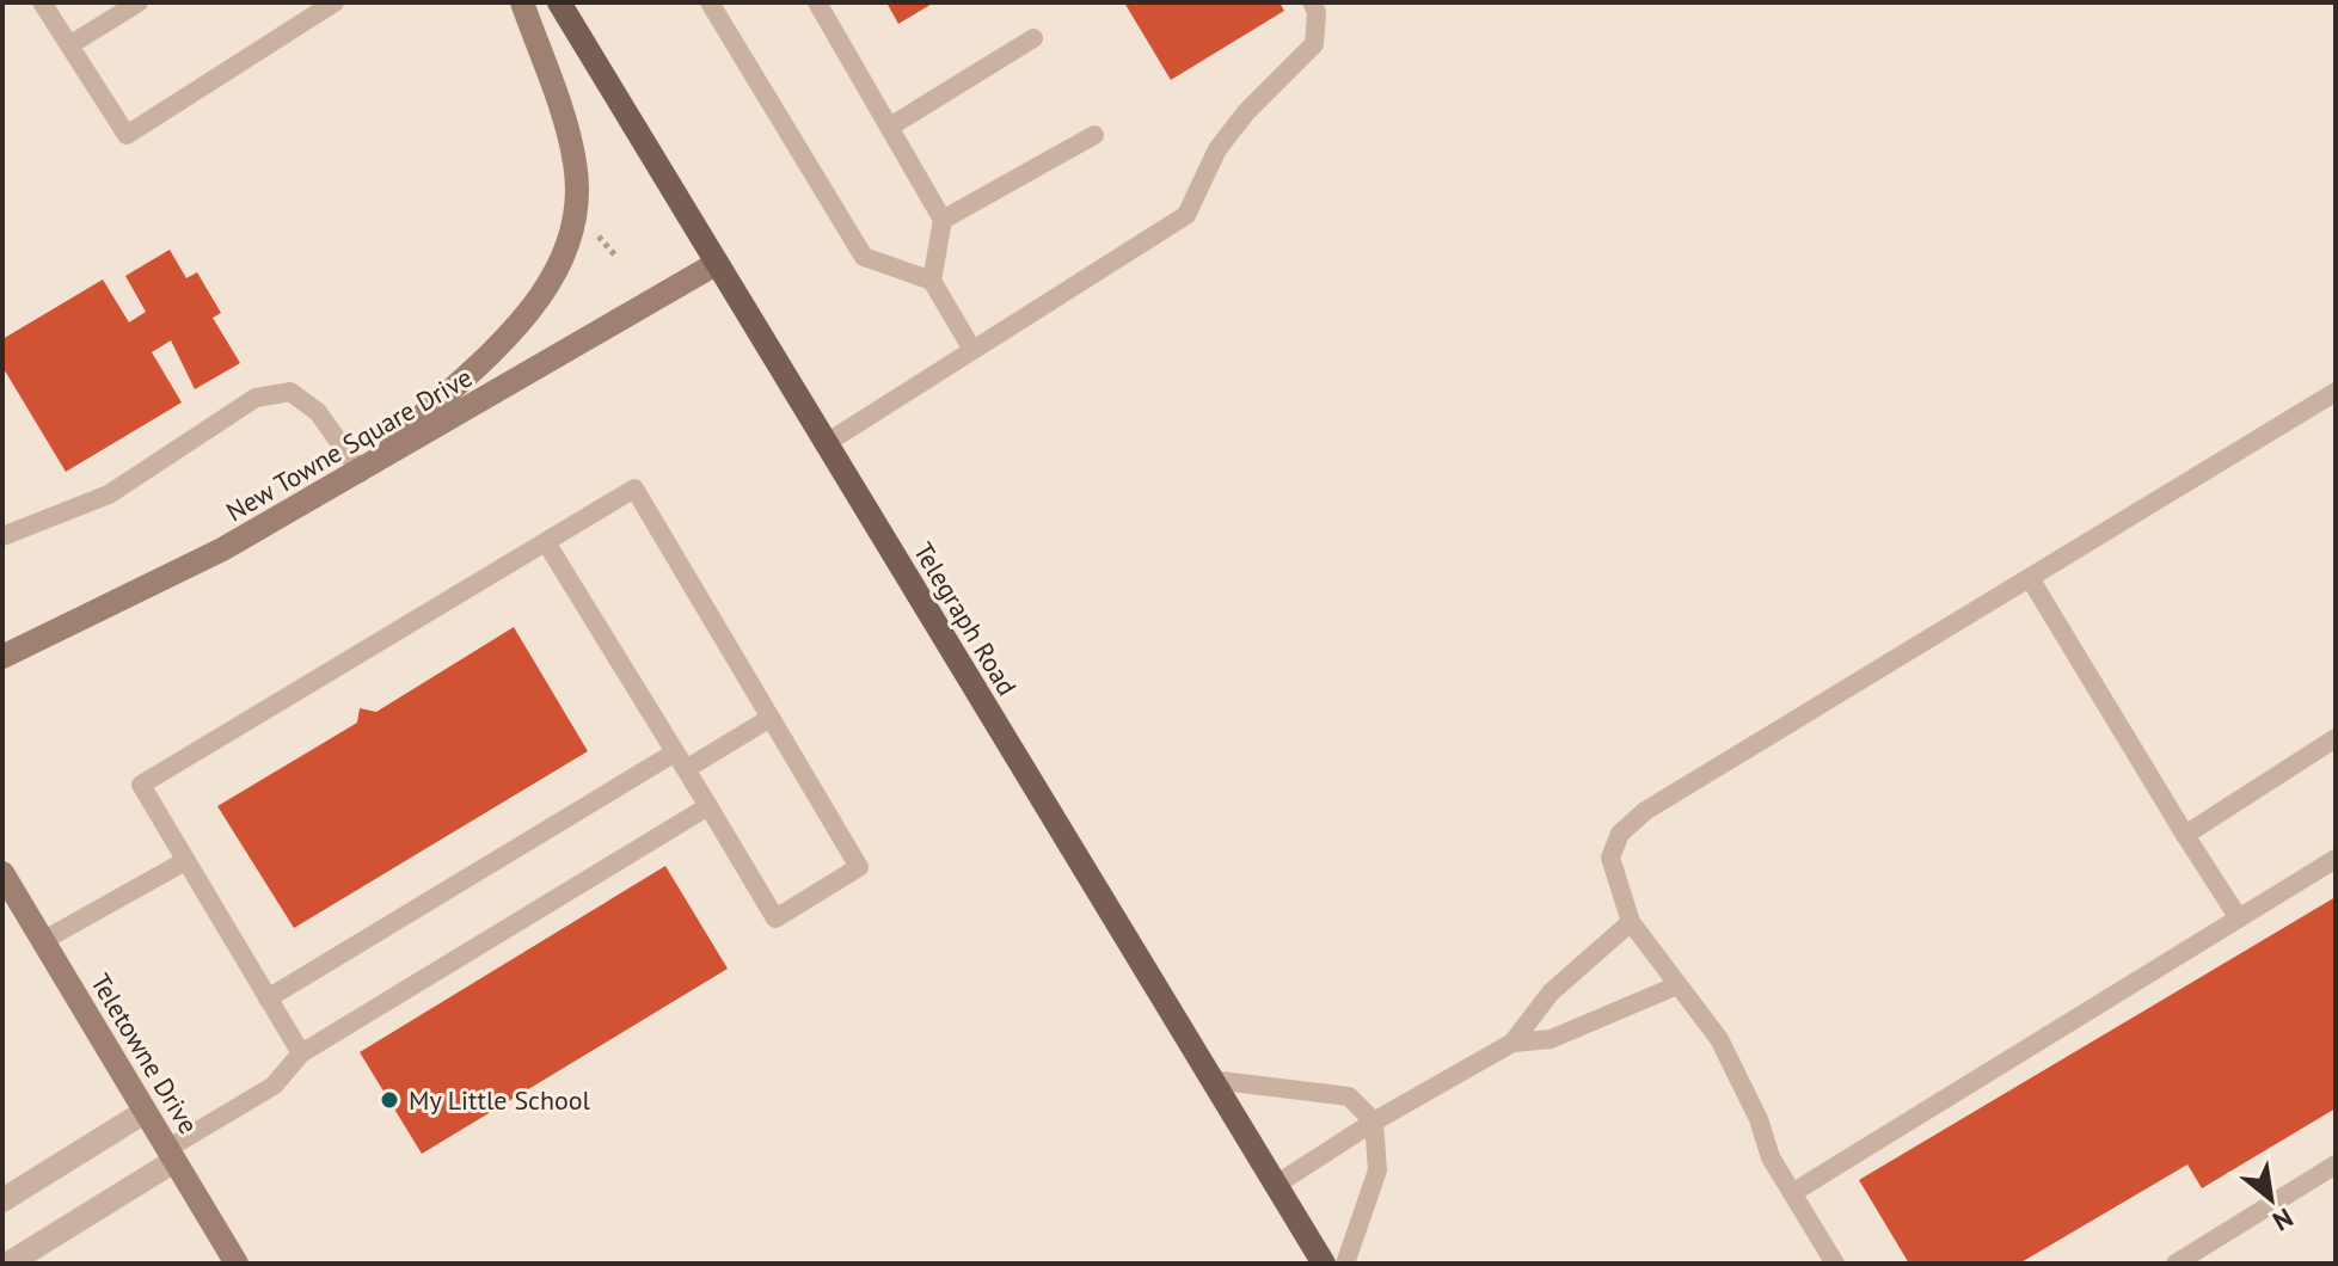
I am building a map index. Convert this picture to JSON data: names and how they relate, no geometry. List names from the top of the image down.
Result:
{
  "streets": {
    "main road": ["Telegraph Road"],
    "street": ["New Towne Square Drive", "Teletowne Drive"]
  },
  "crossings": [
    ["New Towne Square Drive", "Telegraph Road"]
  ],
  "places": ["My Little School"],
  "north": "bottom right"
}
